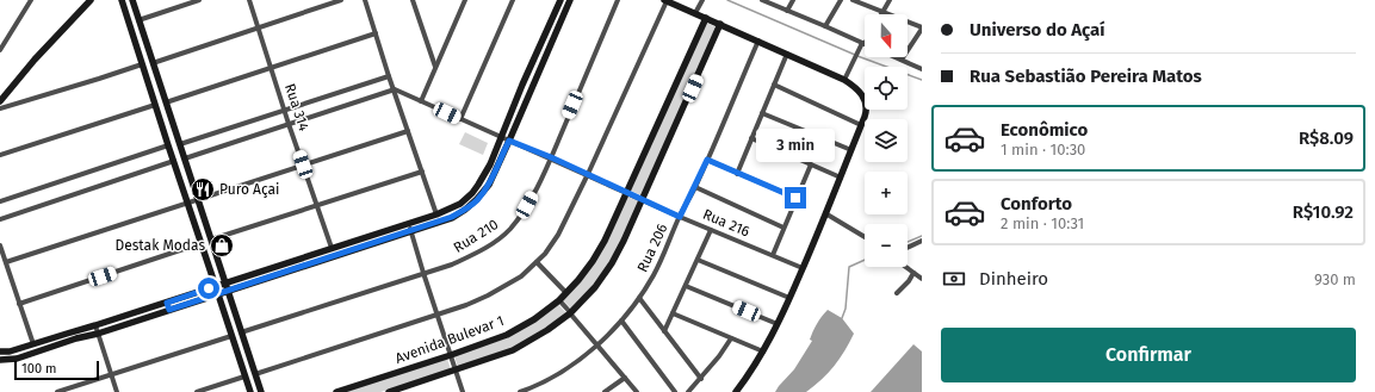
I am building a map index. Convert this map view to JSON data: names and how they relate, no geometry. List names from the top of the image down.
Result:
{
  "streets": {
    "street": [
      "Rua 314",
      "Rua 216",
      "Rua 210",
      "Rua 206",
      "Avenida Bulevar 1"
    ]
  },
  "crossings": [
    ["Rua 216", "Rua 210"],
    ["Rua 216", "Rua 206"],
    ["Rua 216", "Avenida Bulevar 1"]
  ],
  "places": {
    "restaurant": ["Puro Açai"],
    "shop": ["Destak Modas"]
  },
  "scale_bar": "100 m",
  "north": "bottom",
  "page": {
    "banner": ["Universo do Açaí", "Rua Sebastião Pereira Matos"],
    "map_buttons": ["+", "−"],
    "list": [
      {
        "name": "Econômico",
        "note": "1 min · 10:30",
        "value": "R$8.09"
      },
      {
        "name": "Conforto",
        "note": "2 min · 10:31",
        "value": "R$10.92"
      }
    ],
    "bubble": "3 min",
    "pay": ["Dinheiro", "930 m"],
    "buttons": "Confirmar",
    "scale": "100 m"
  }
}
